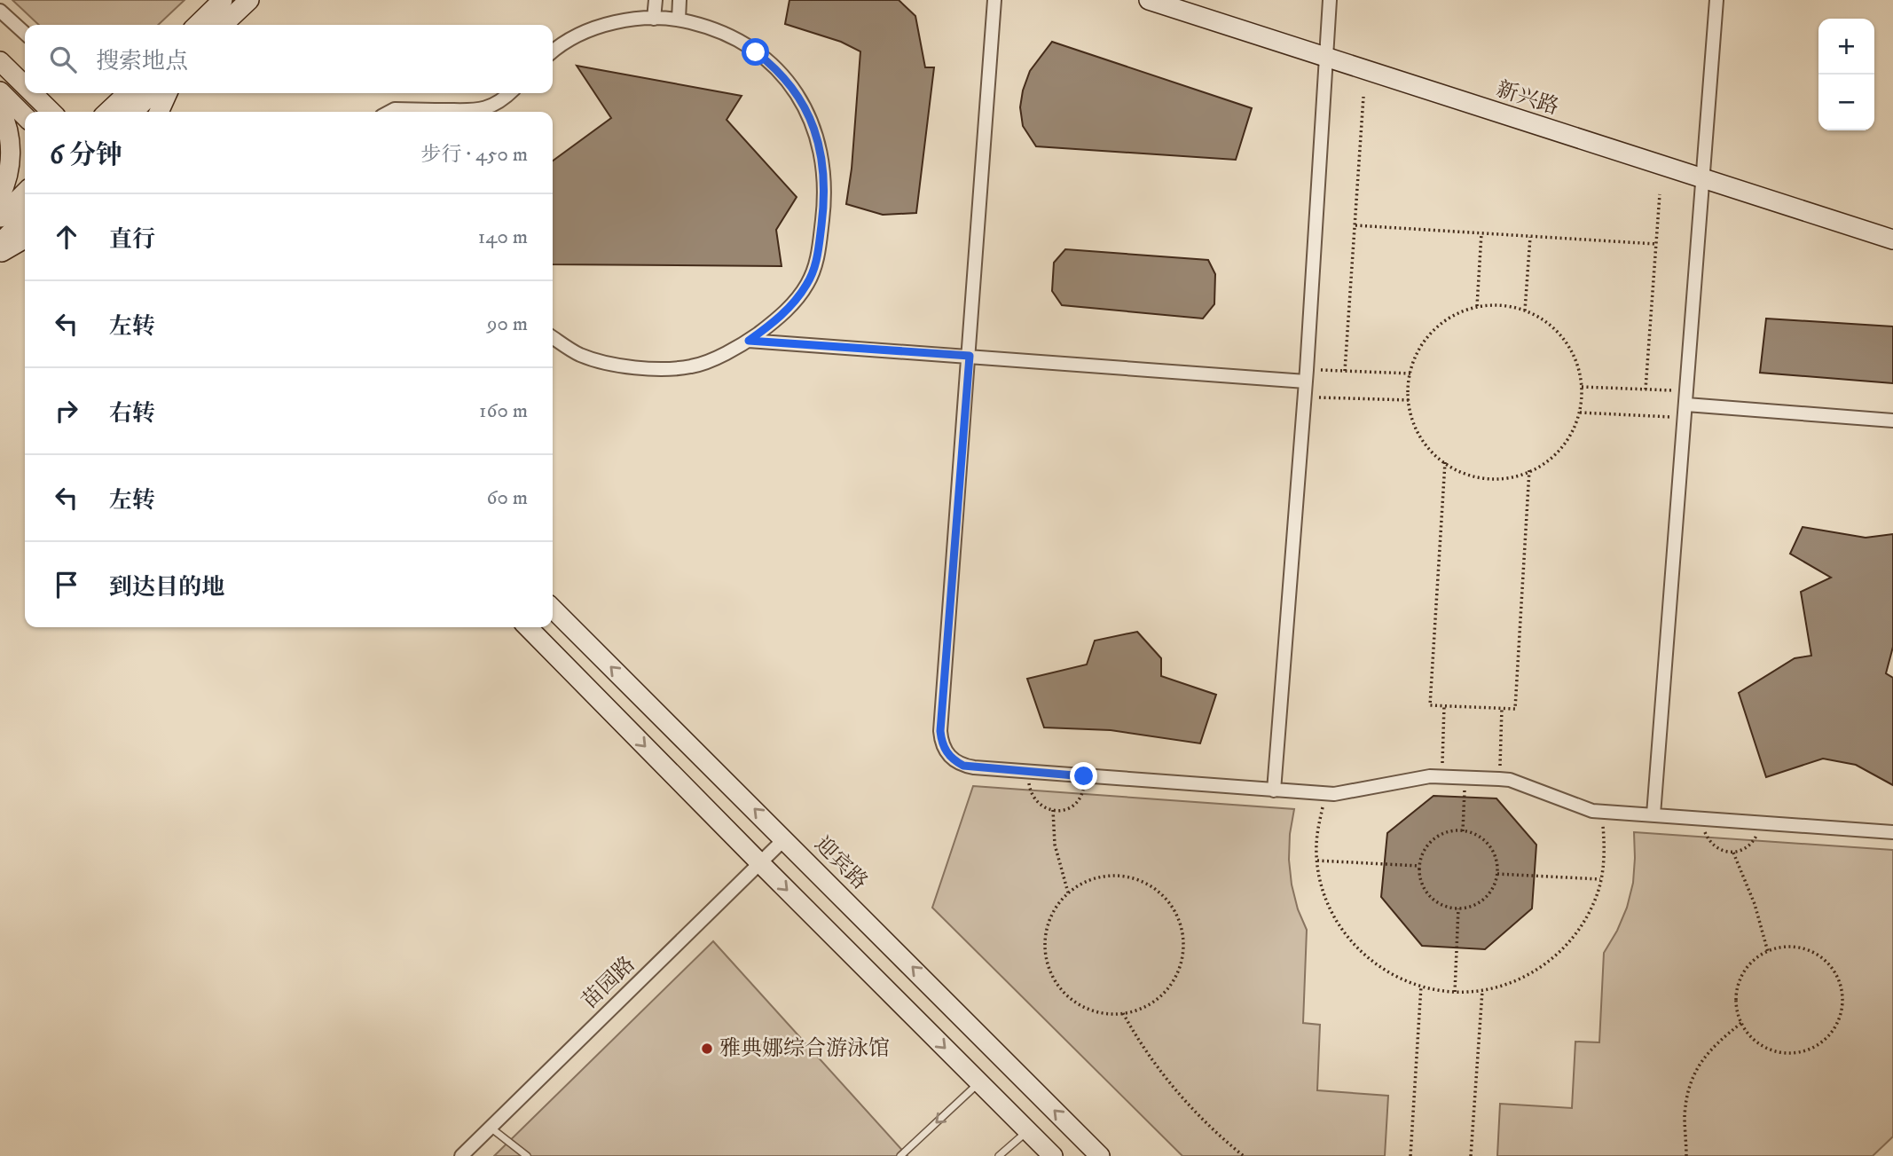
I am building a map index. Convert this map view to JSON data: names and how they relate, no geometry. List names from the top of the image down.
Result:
{
  "streets": {
    "main road": ["新兴路", "迎宾路"],
    "street": ["苗园路"]
  },
  "crossings": [
    ["迎宾路", "苗园路"]
  ],
  "places": ["雅典娜综合游泳馆"],
  "page": {
    "map_buttons": ["+", "−"],
    "search": "搜索地点",
    "heading": ["6 分钟", "步行 · 450 m"],
    "list": [
      ["直行", "140 m"],
      ["左转", "90 m"],
      ["右转", "160 m"],
      ["左转", "60 m"],
      "到达目的地"
    ]
  }
}
